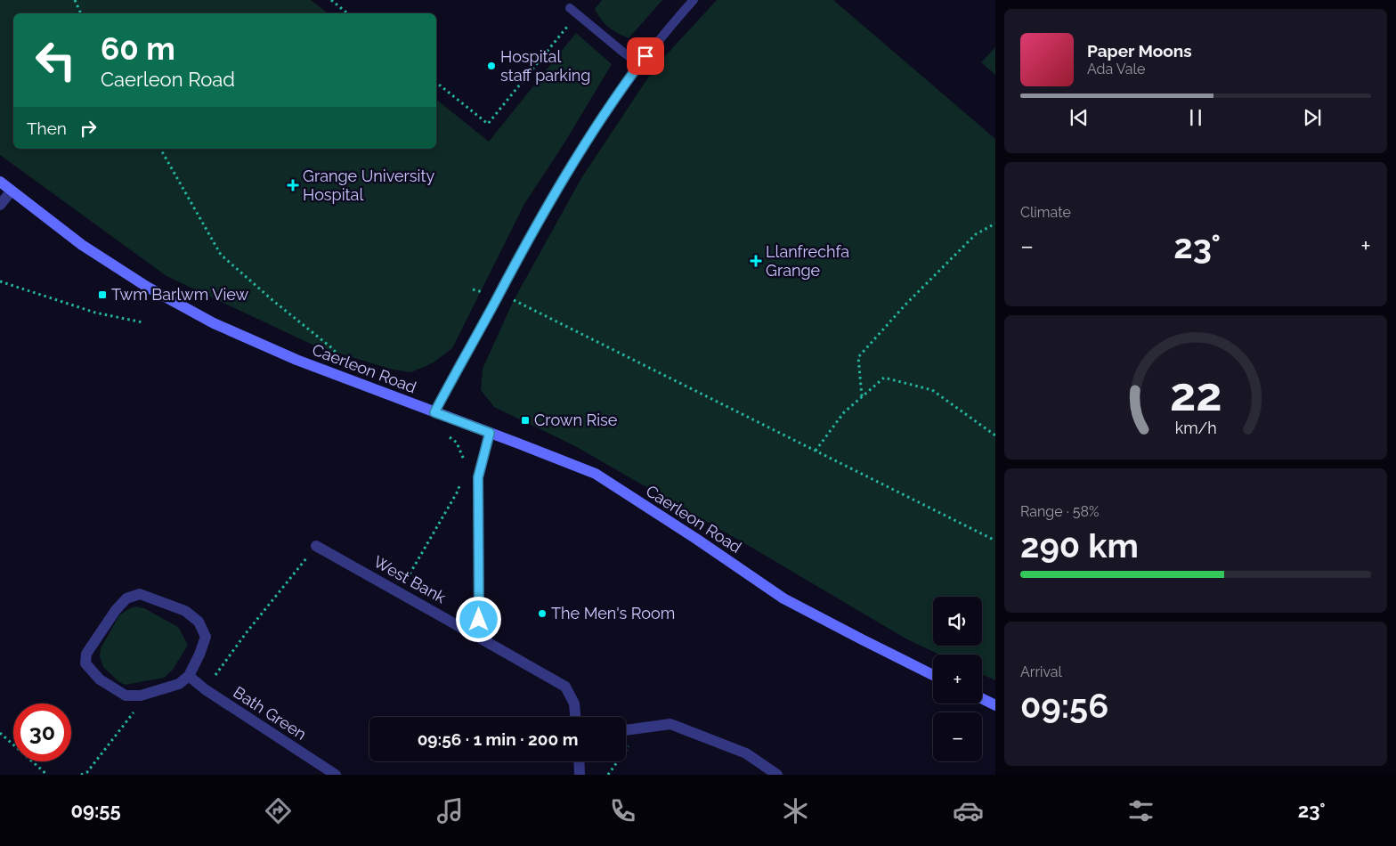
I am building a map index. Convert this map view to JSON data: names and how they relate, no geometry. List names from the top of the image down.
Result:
{
  "streets": {
    "main road": ["Caerleon Road"],
    "street": ["West Bank", "Bath Green"]
  },
  "places": {
    "other": ["Hospital staff parking", "The Men's Room"],
    "health": ["Grange University Hospital", "Llanfrechfa Grange"],
    "transit": ["Twm Barlwm View", "Crown Rise"]
  },
  "page": {
    "turn": ["60 m", "Caerleon Road"],
    "song": ["Paper Moons", "Ada Vale"],
    "then": "Then",
    "tile": [
      "Climate",
      ["Range · 58%", "290 km"],
      ["Arrival", "09:56"]
    ],
    "heat": ["−", "23°", "+"],
    "map_buttons": ["+", "−"],
    "limit": "30",
    "trip": "09:56 · 1 min · 200 m",
    "tabs": ["09:55", "23°"],
    "gauge": ["22", "km/h"]
  }
}
